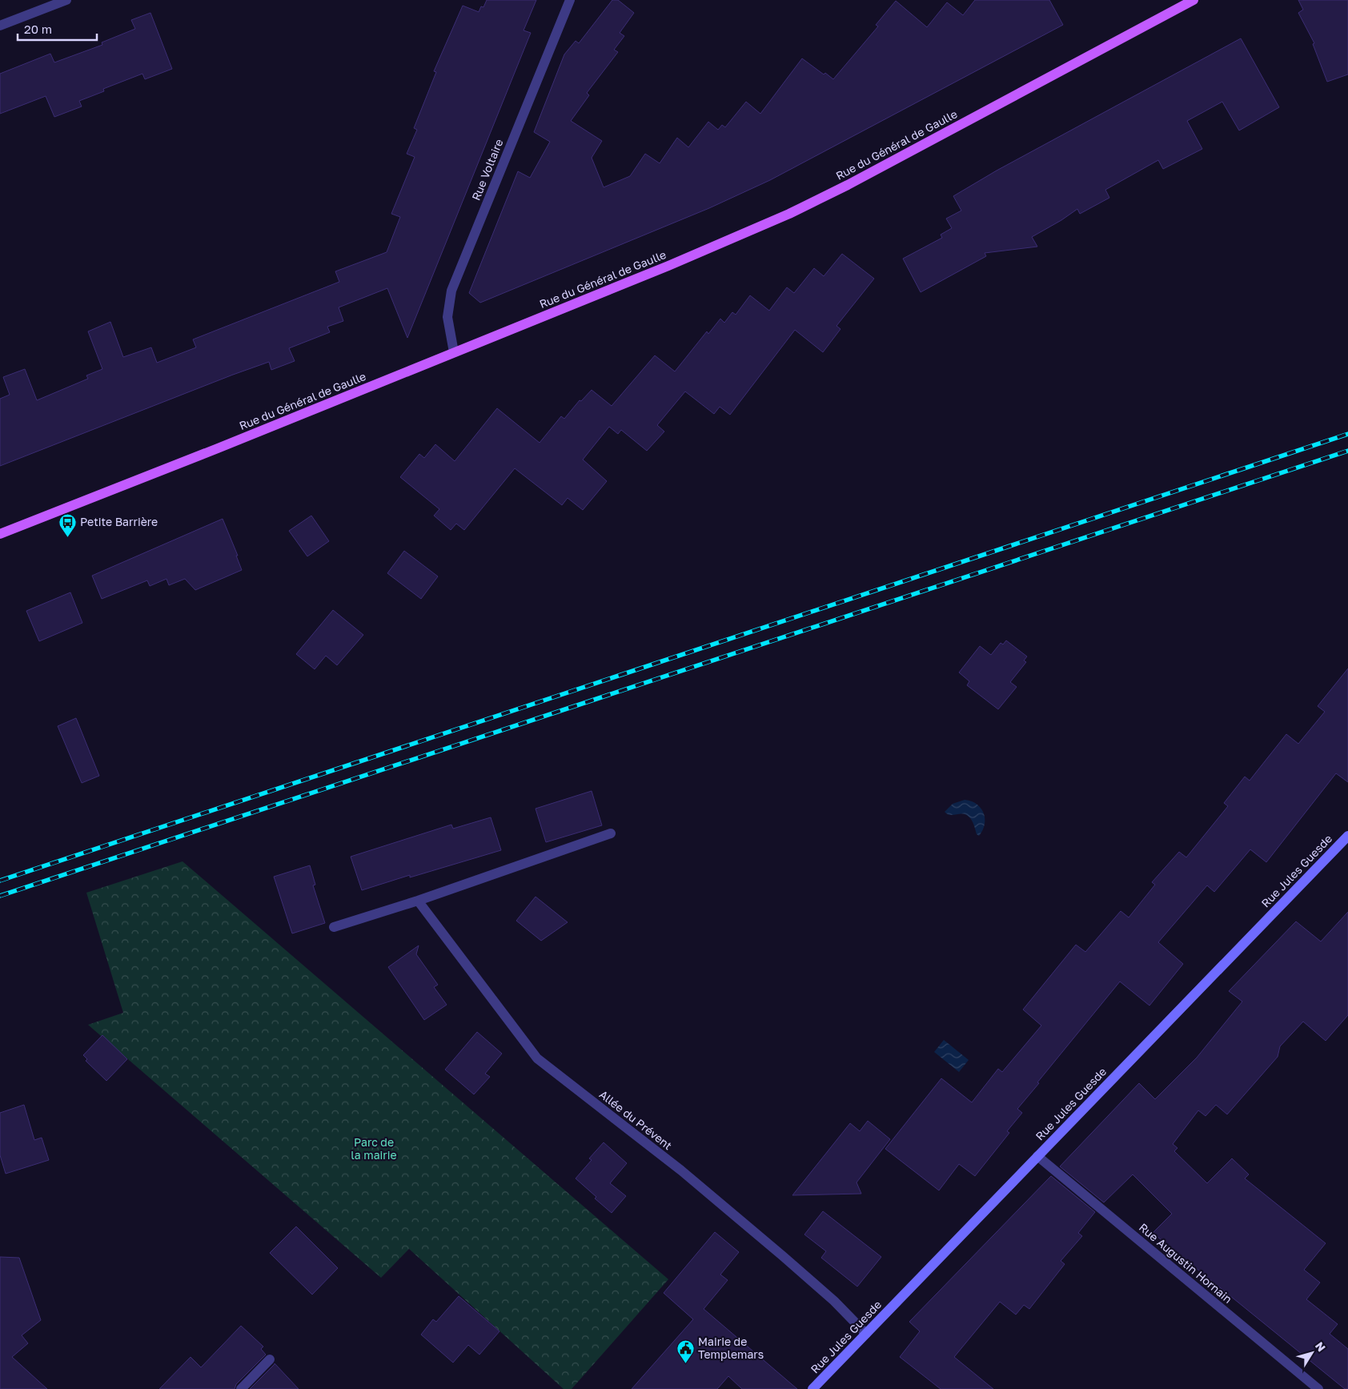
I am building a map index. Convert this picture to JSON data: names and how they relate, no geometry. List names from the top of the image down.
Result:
{
  "streets": {
    "main road": ["Rue du Général de Gaulle", "Rue Jules Guesde"],
    "street": ["Rue Voltaire", "Allée du Prévent", "Rue Augustin Hornain"]
  },
  "crossings": [
    ["Rue du Général de Gaulle", "Rue Voltaire"],
    ["Rue Jules Guesde", "Allée du Prévent"],
    ["Rue Jules Guesde", "Rue Augustin Hornain"]
  ],
  "parks": ["Parc de la mairie"],
  "places": {
    "bus stop": ["Petite Barrière"],
    "public building": ["Mairie de Templemars"]
  },
  "scale_bar": "20 m",
  "north": "top right"
}
